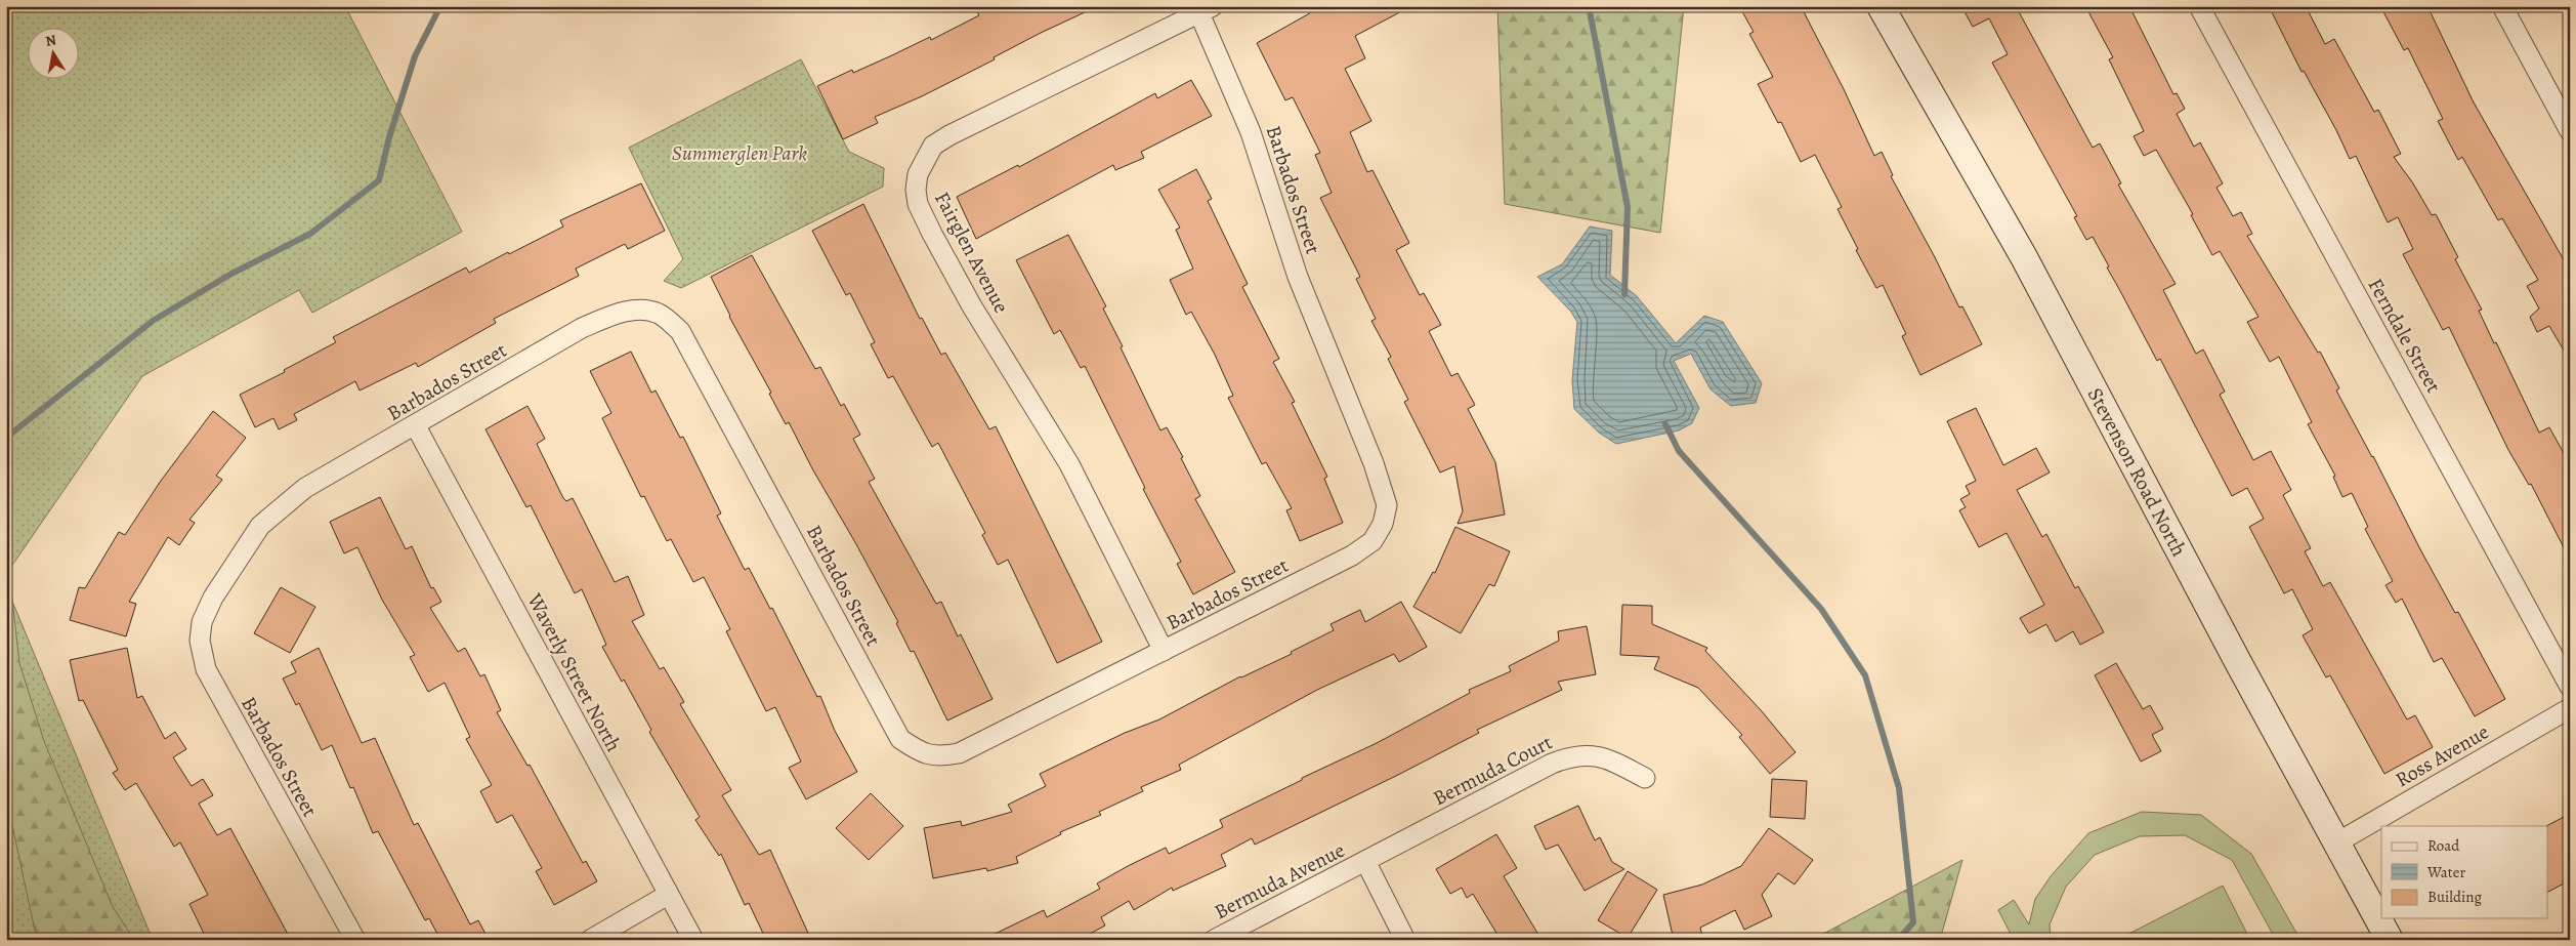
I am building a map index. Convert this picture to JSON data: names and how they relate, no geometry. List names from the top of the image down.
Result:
{
  "streets": {
    "street": [
      "Barbados Street",
      "Fairglen Avenue",
      "Ferndale Street",
      "Stevenson Road North",
      "Waverly Street North",
      "Ross Avenue",
      "Bermuda Court",
      "Bermuda Avenue"
    ]
  },
  "crossings": [
    ["Barbados Street", "Fairglen Avenue"],
    ["Barbados Street", "Waverly Street North"],
    ["Stevenson Road North", "Ross Avenue"],
    ["Bermuda Court", "Bermuda Avenue"]
  ],
  "parks": ["Summerglen Park"],
  "legend": ["Road", "Water", "Building"],
  "north": "top"
}
